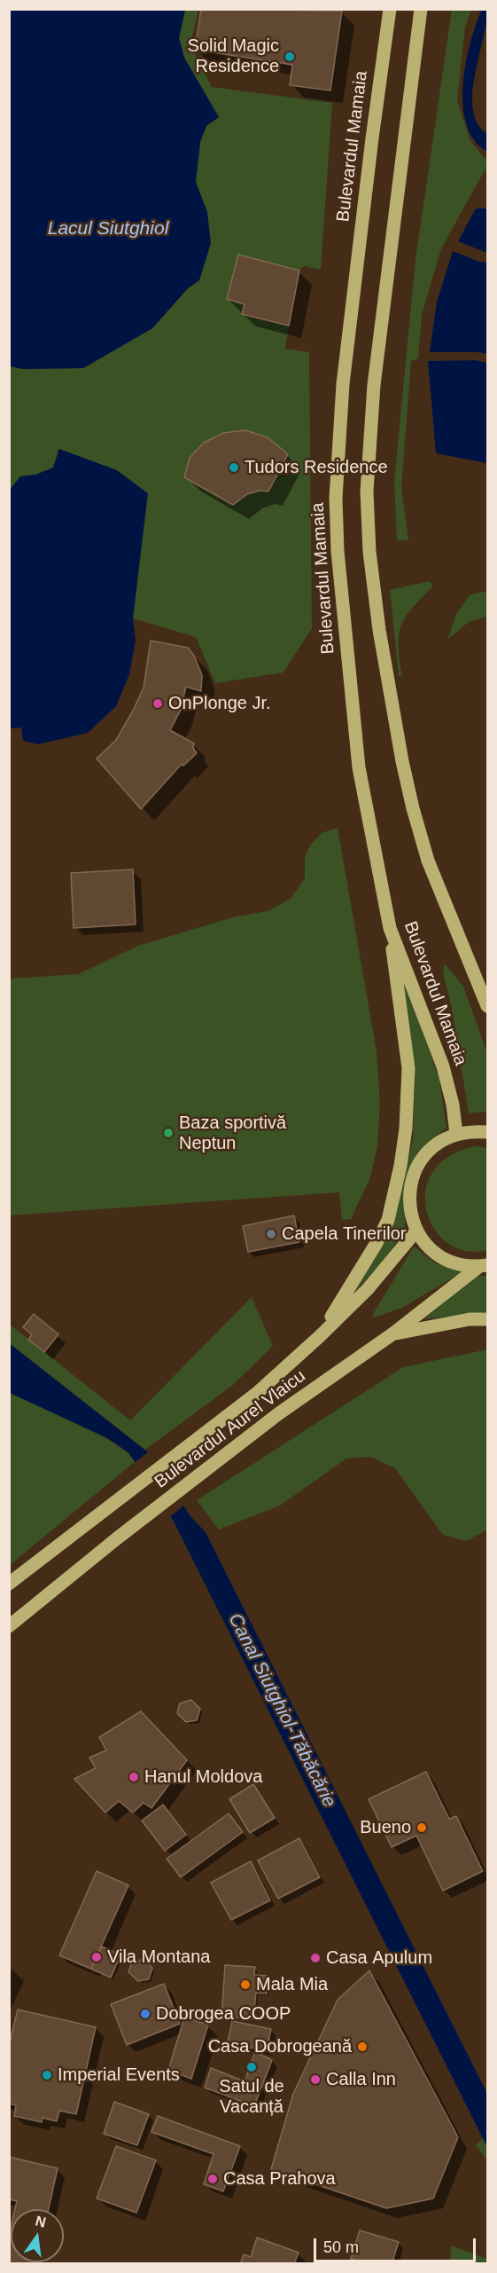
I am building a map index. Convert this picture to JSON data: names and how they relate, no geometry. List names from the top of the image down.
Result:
{
  "streets": {
    "main road": ["Bulevardul Mamaia", "Bulevardul Aurel Vlaicu"]
  },
  "water": ["Lacul Siutghiol", "Canal Siutghiol-Tăbăcărie"],
  "places": [
    "Solid Magic Residence",
    "Tudors Residence",
    "OnPlonge Jr.",
    "Baza sportivă Neptun",
    "Capela Tinerilor",
    "Hanul Moldova",
    "Bueno",
    "Vila Montana",
    "Casa Apulum",
    "Mala Mia",
    "Dobrogea COOP",
    "Casa Dobrogeană",
    "Satul de Vacanță",
    "Imperial Events",
    "Calla Inn",
    "Casa Prahova"
  ],
  "scale_bar": "50 m",
  "north": "top"
}
